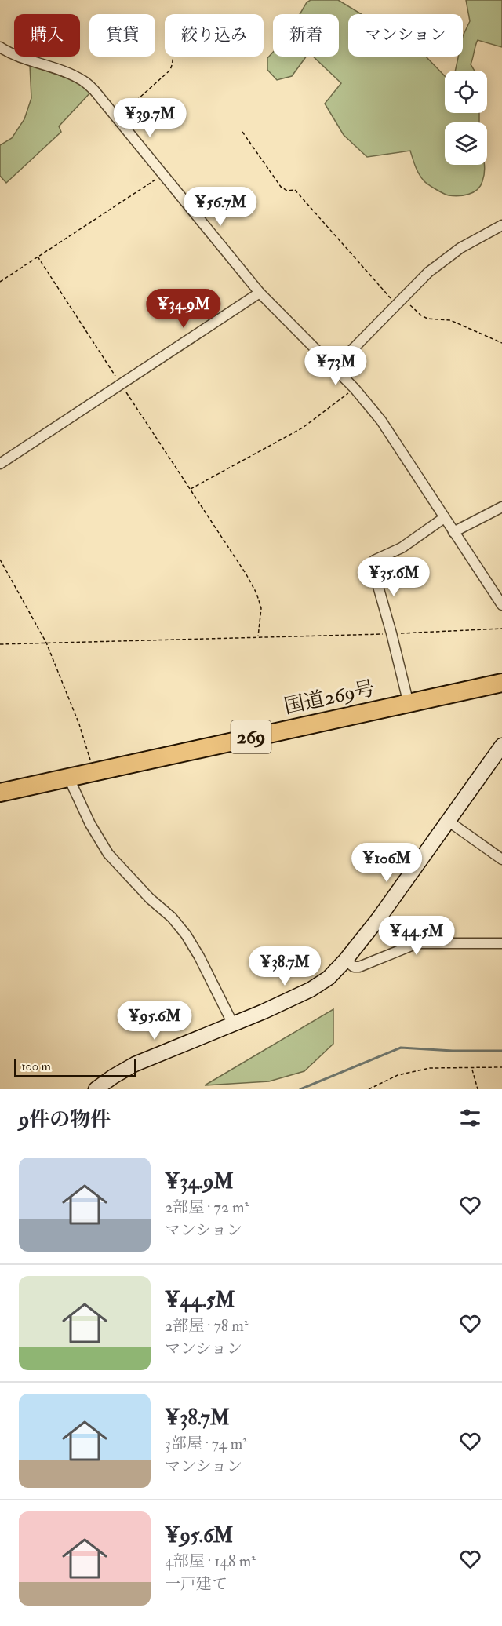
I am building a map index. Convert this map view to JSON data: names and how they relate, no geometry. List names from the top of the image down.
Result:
{
  "streets": {
    "highway": ["国道269号", "269"]
  },
  "scale_bar": "100 m",
  "page": {
    "chip": [
      "購入",
      "賃貸",
      "絞り込み",
      "新着",
      "マンション"
    ],
    "price": [
      "¥39.7M",
      "¥56.7M",
      "¥34.9M",
      "¥73M",
      "¥35.6M",
      "¥106M",
      "¥44.5M",
      "¥38.7M",
      "¥95.6M"
    ],
    "scale": "100 m",
    "heading": "9件の物件",
    "list": [
      {
        "name": "¥34.9M",
        "note": "2部屋 · 72 m² · マンション"
      },
      {
        "name": "¥44.5M",
        "note": "2部屋 · 78 m² · マンション"
      },
      {
        "name": "¥38.7M",
        "note": "3部屋 · 74 m² · マンション"
      },
      {
        "name": "¥95.6M",
        "note": "4部屋 · 148 m² · 一戸建て"
      }
    ]
  }
}
